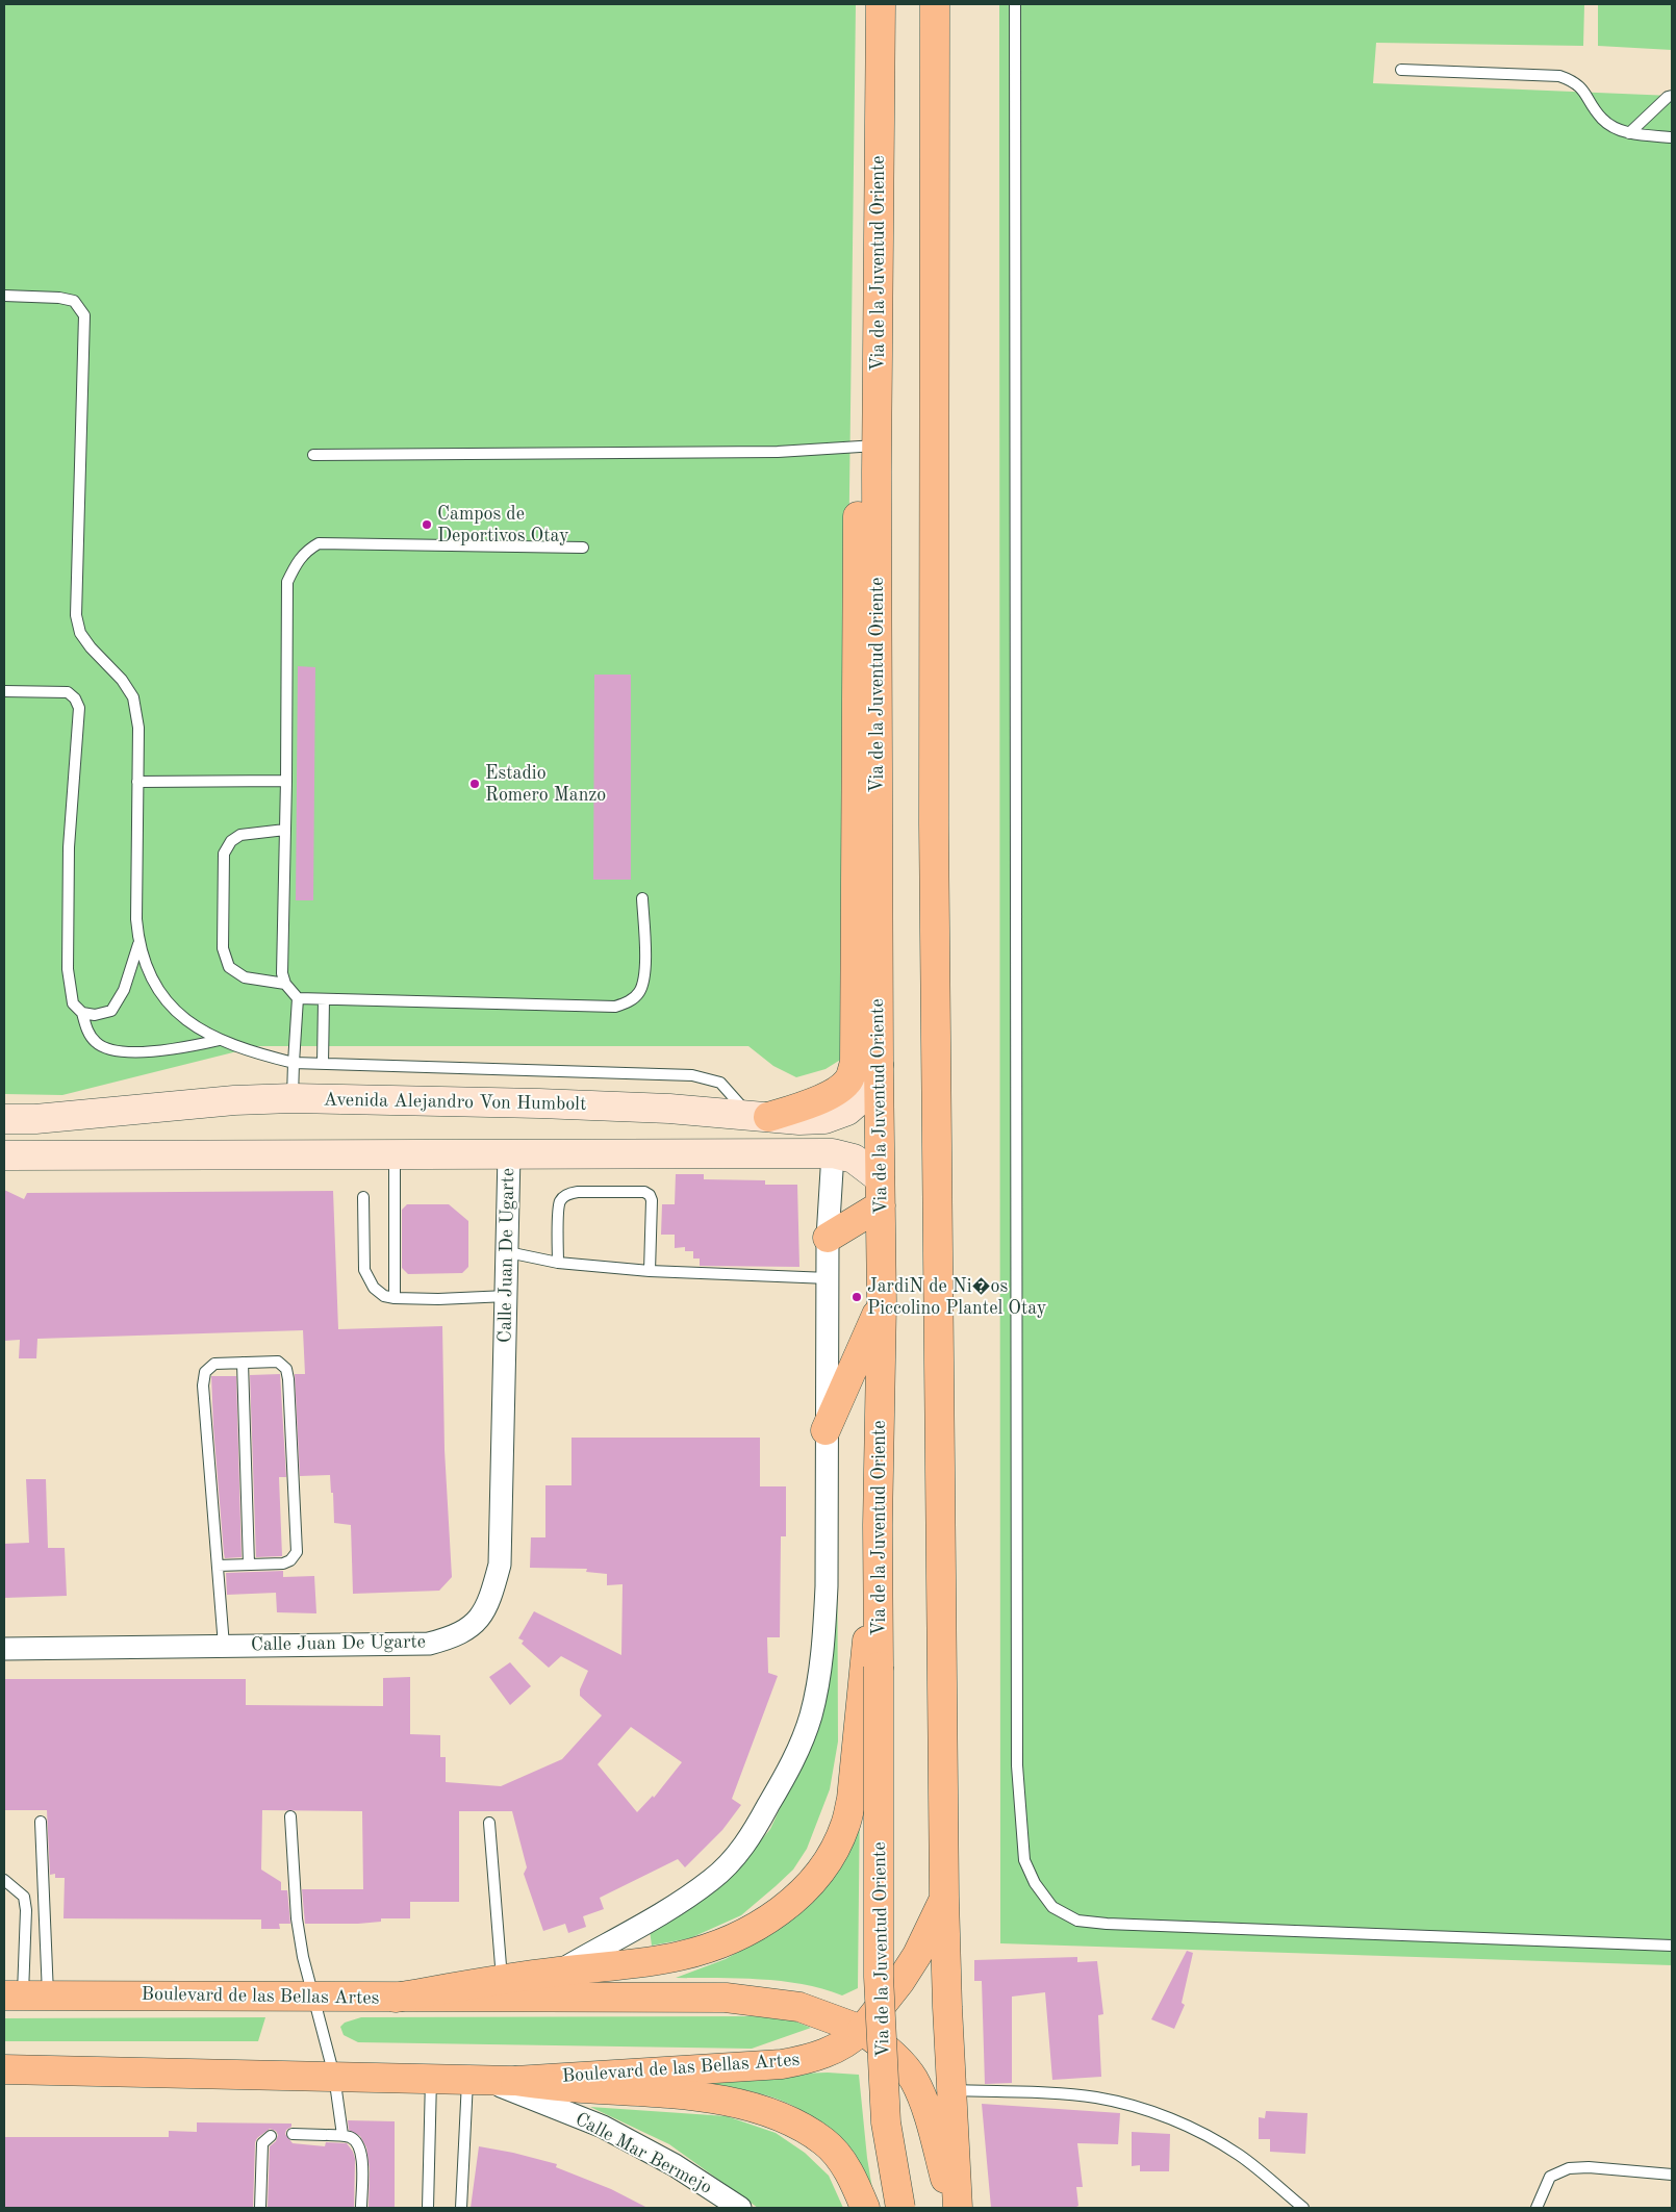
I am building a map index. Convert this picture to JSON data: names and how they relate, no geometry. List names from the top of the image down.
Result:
{
  "streets": {
    "main road": ["Via de la Juventud Oriente", "Avenida Alejandro Von Humbolt", "Boulevard de las Bellas Artes"],
    "street": ["Calle Juan De Ugarte", "Calle Mar Bermejo"]
  },
  "crossings": [
    ["Via de la Juventud Oriente", "Avenida Alejandro Von Humbolt"],
    ["Boulevard de las Bellas Artes", "Calle Mar Bermejo"]
  ],
  "places": ["Campos de Deportivos Otay", "Estadio Romero Manzo", "JardiN de Ni�os Piccolino Plantel Otay"]
}
